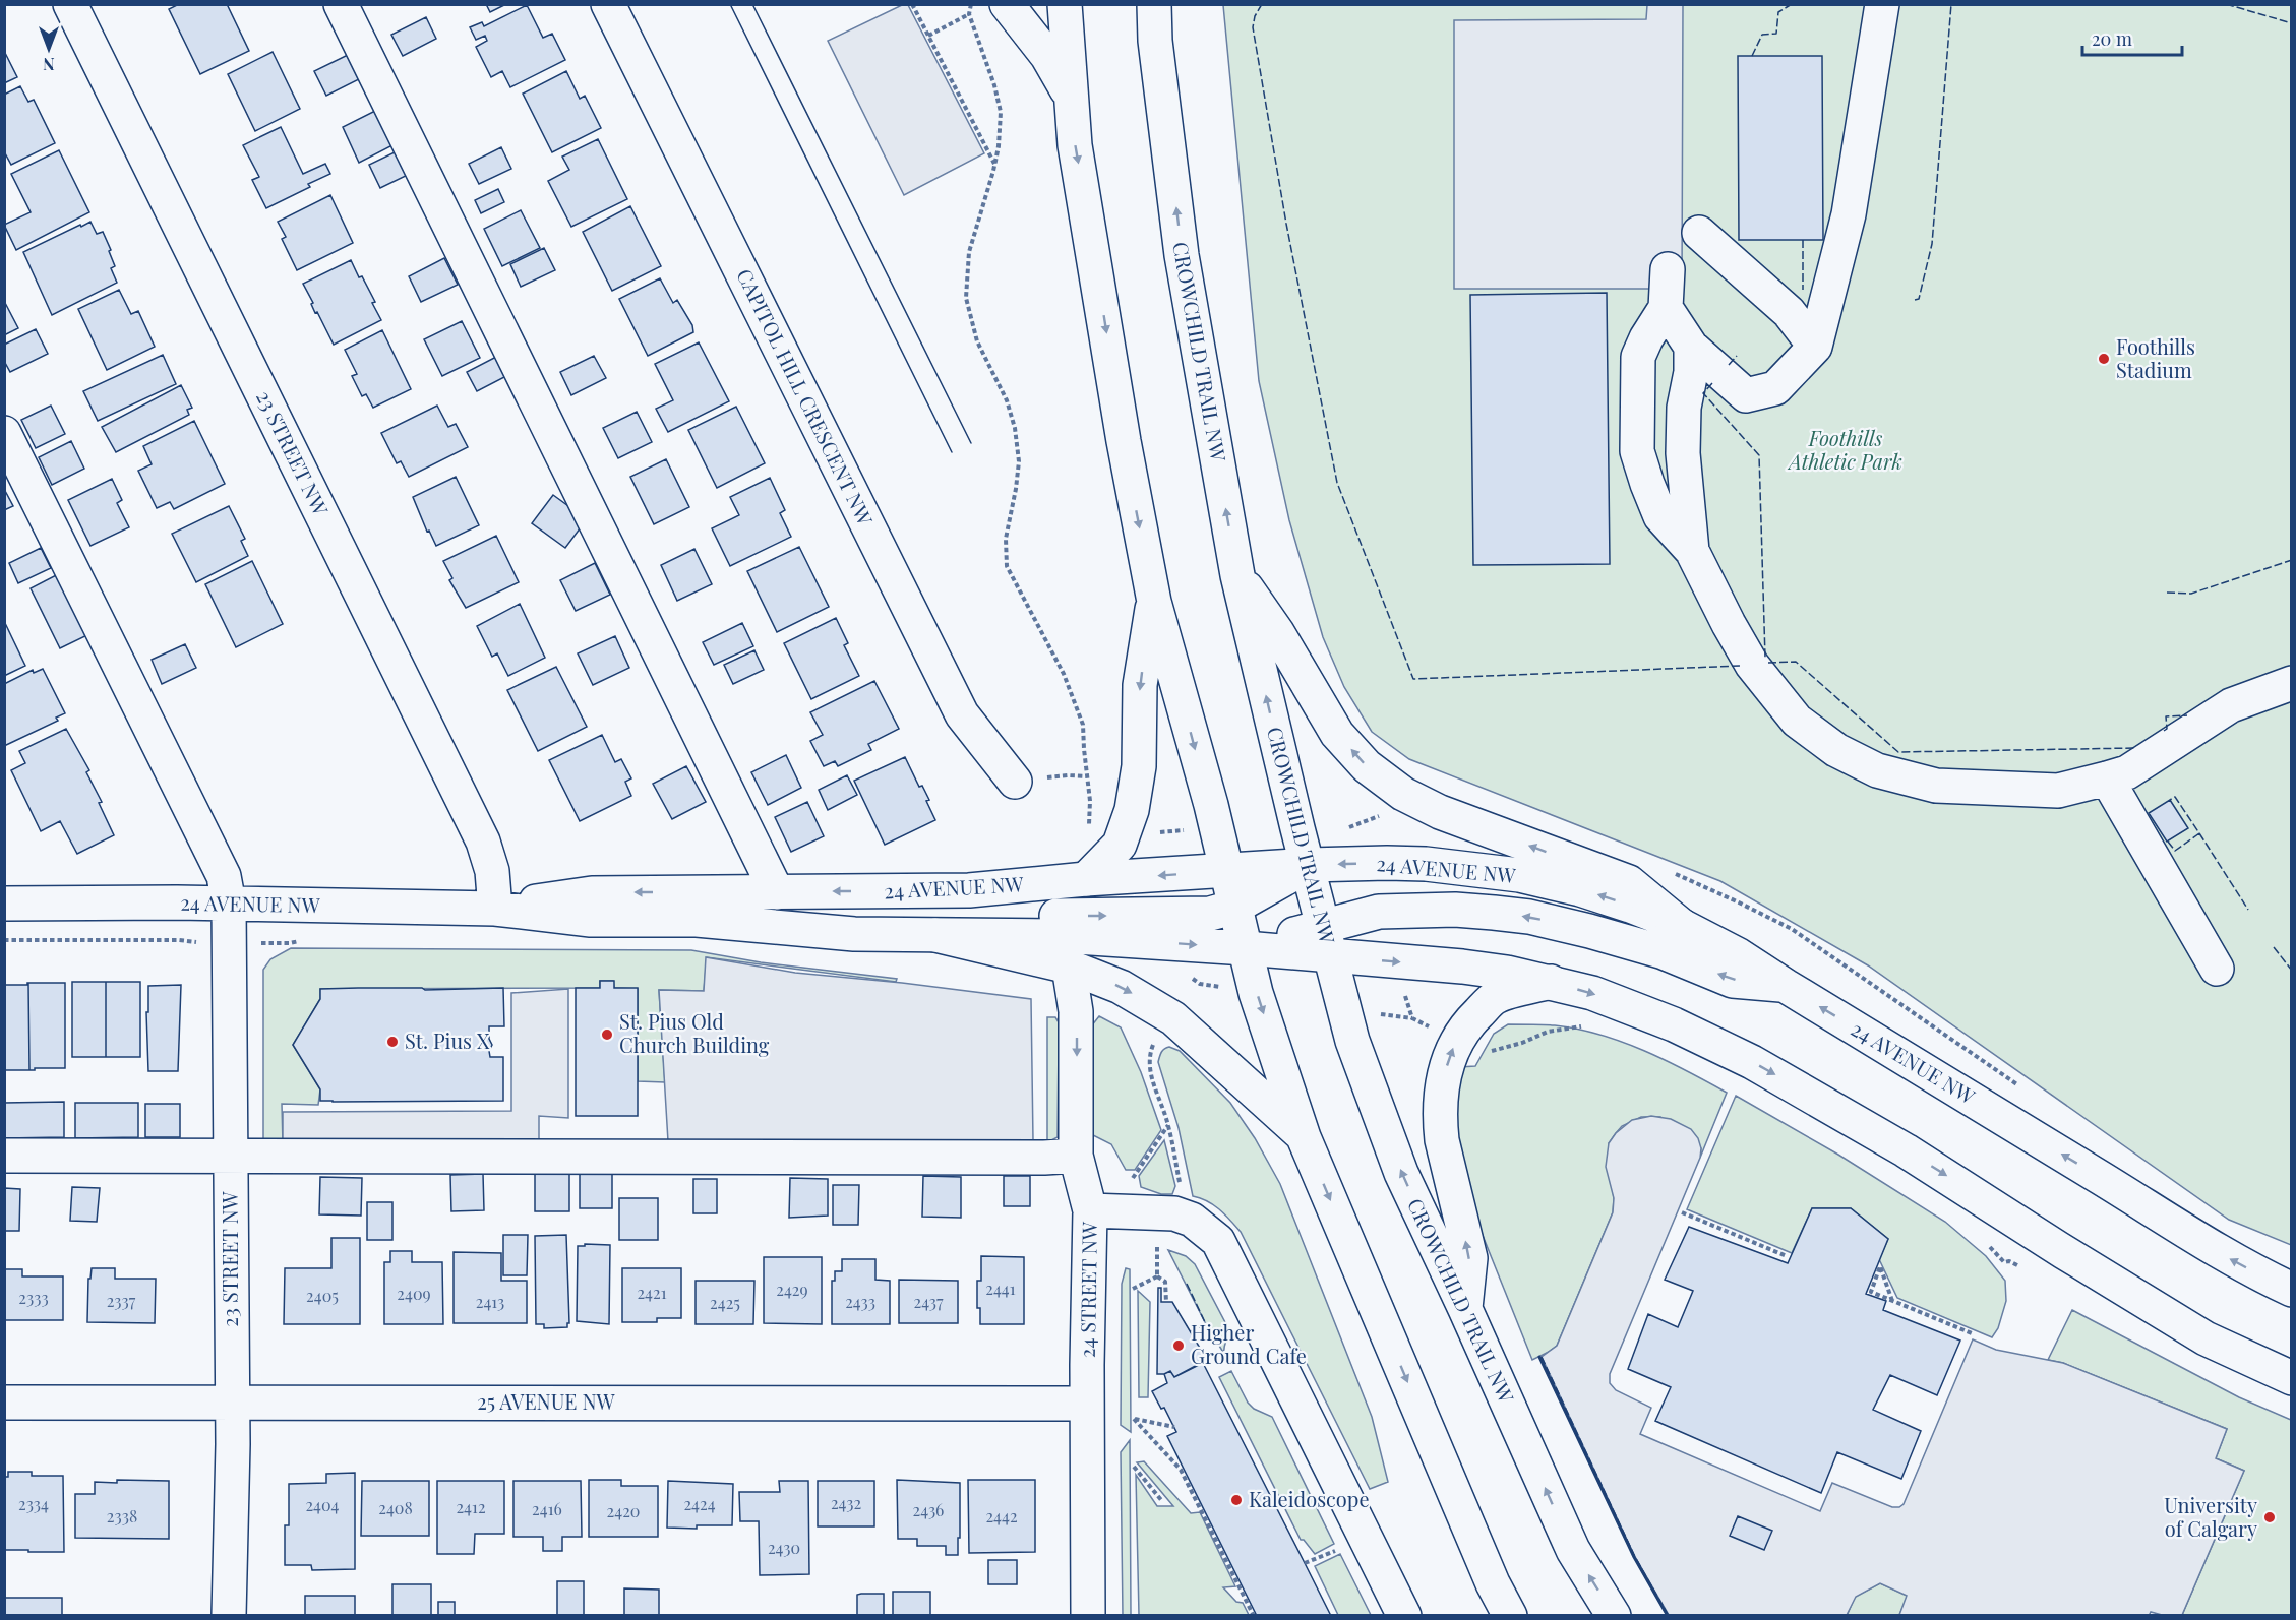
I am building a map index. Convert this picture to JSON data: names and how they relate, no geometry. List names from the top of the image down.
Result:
{
  "streets": {
    "main road": [
      "CROWCHILD TRAIL NW",
      "CAPITOL HILL CRESCENT NW",
      "23 STREET NW",
      "24 AVENUE NW",
      "24 STREET NW",
      "25 AVENUE NW"
    ]
  },
  "crossings": [
    ["CROWCHILD TRAIL NW", "24 AVENUE NW"],
    ["23 STREET NW", "24 AVENUE NW"],
    ["23 STREET NW", "25 AVENUE NW"],
    ["24 STREET NW", "25 AVENUE NW"]
  ],
  "parks": ["Foothills Athletic Park"],
  "places": [
    "Foothills Stadium",
    "St. Pius Old Church Building",
    "St. Pius X",
    "Higher Ground Cafe",
    "Kaleidoscope",
    "University of Calgary"
  ],
  "house_numbers": [
    "2441",
    "2429",
    "2421",
    "2409",
    "2405",
    "2333",
    "2337",
    "2413",
    "2433",
    "2437",
    "2425",
    "2432",
    "2334",
    "2424",
    "2404",
    "2412",
    "2408",
    "2416",
    "2436",
    "2420",
    "2338",
    "2442",
    "2430"
  ],
  "scale_bar": "20 m",
  "north": "bottom"
}
